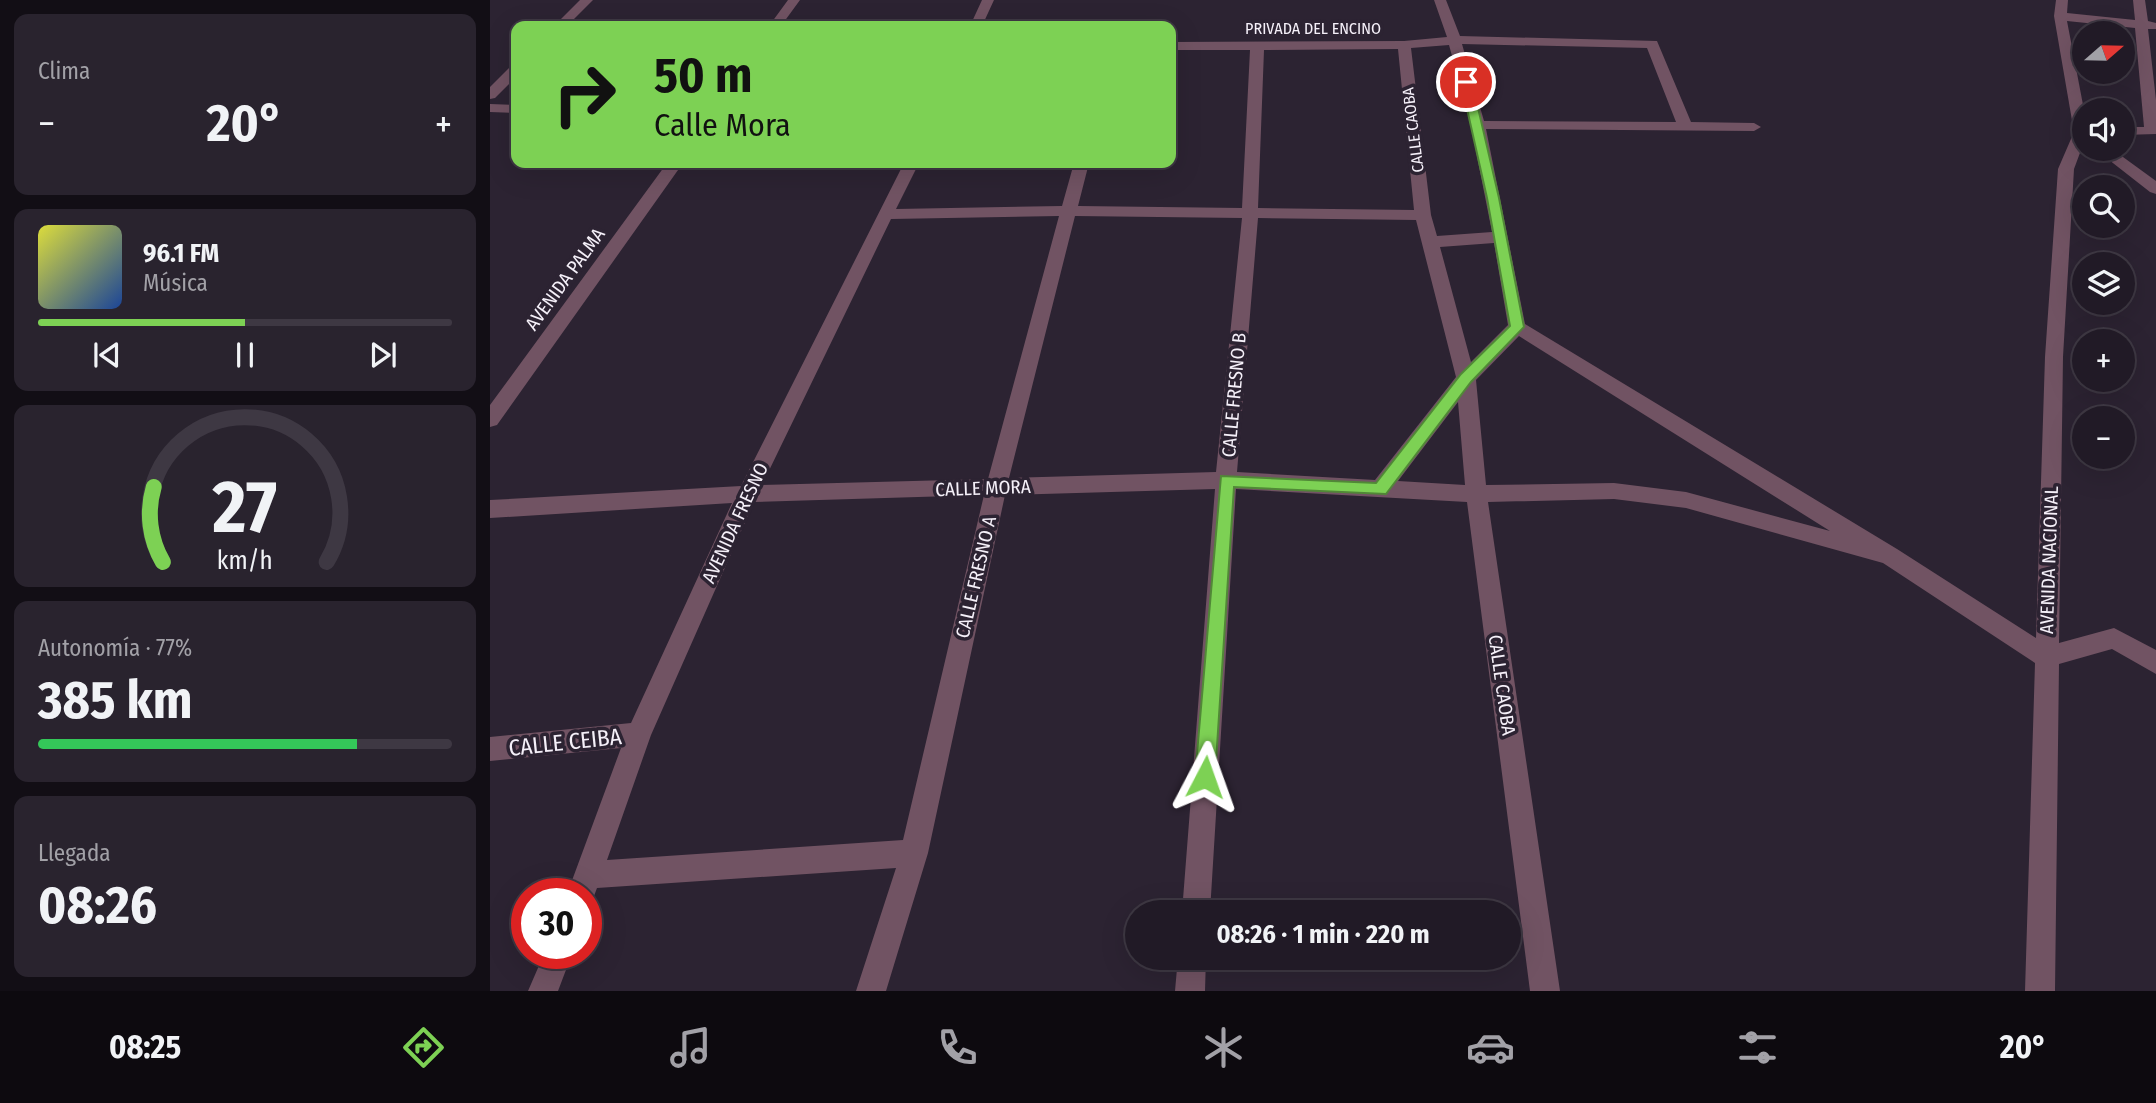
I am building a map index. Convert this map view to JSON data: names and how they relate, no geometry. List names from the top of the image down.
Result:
{
  "streets": {
    "street": [
      "PRIVADA DEL ENCINO",
      "CALLE CAOBA",
      "AVENIDA PALMA",
      "CALLE FRESNO B",
      "CALLE MORA",
      "AVENIDA FRESNO",
      "AVENIDA NACIONAL",
      "CALLE FRESNO A",
      "CALLE CEIBA"
    ]
  },
  "crossings": [
    ["PRIVADA DEL ENCINO", "CALLE CAOBA"],
    ["PRIVADA DEL ENCINO", "CALLE FRESNO B"],
    ["CALLE CAOBA", "CALLE MORA"],
    ["CALLE FRESNO B", "CALLE MORA"],
    ["CALLE MORA", "AVENIDA FRESNO"],
    ["CALLE MORA", "CALLE FRESNO A"],
    ["AVENIDA FRESNO", "CALLE CEIBA"]
  ],
  "north": "right",
  "page": {
    "tile": [
      "Clima",
      ["Autonomía · 77%", "385 km"],
      ["Llegada", "08:26"]
    ],
    "map_buttons": ["+", "−"],
    "turn": ["50 m", "Calle Mora"],
    "heat": ["−", "20°", "+"],
    "song": ["96.1 FM", "Música"],
    "limit": "30",
    "trip": "08:26 · 1 min · 220 m",
    "tabs": ["08:25", "20°"],
    "gauge": ["27", "km/h"]
  }
}
